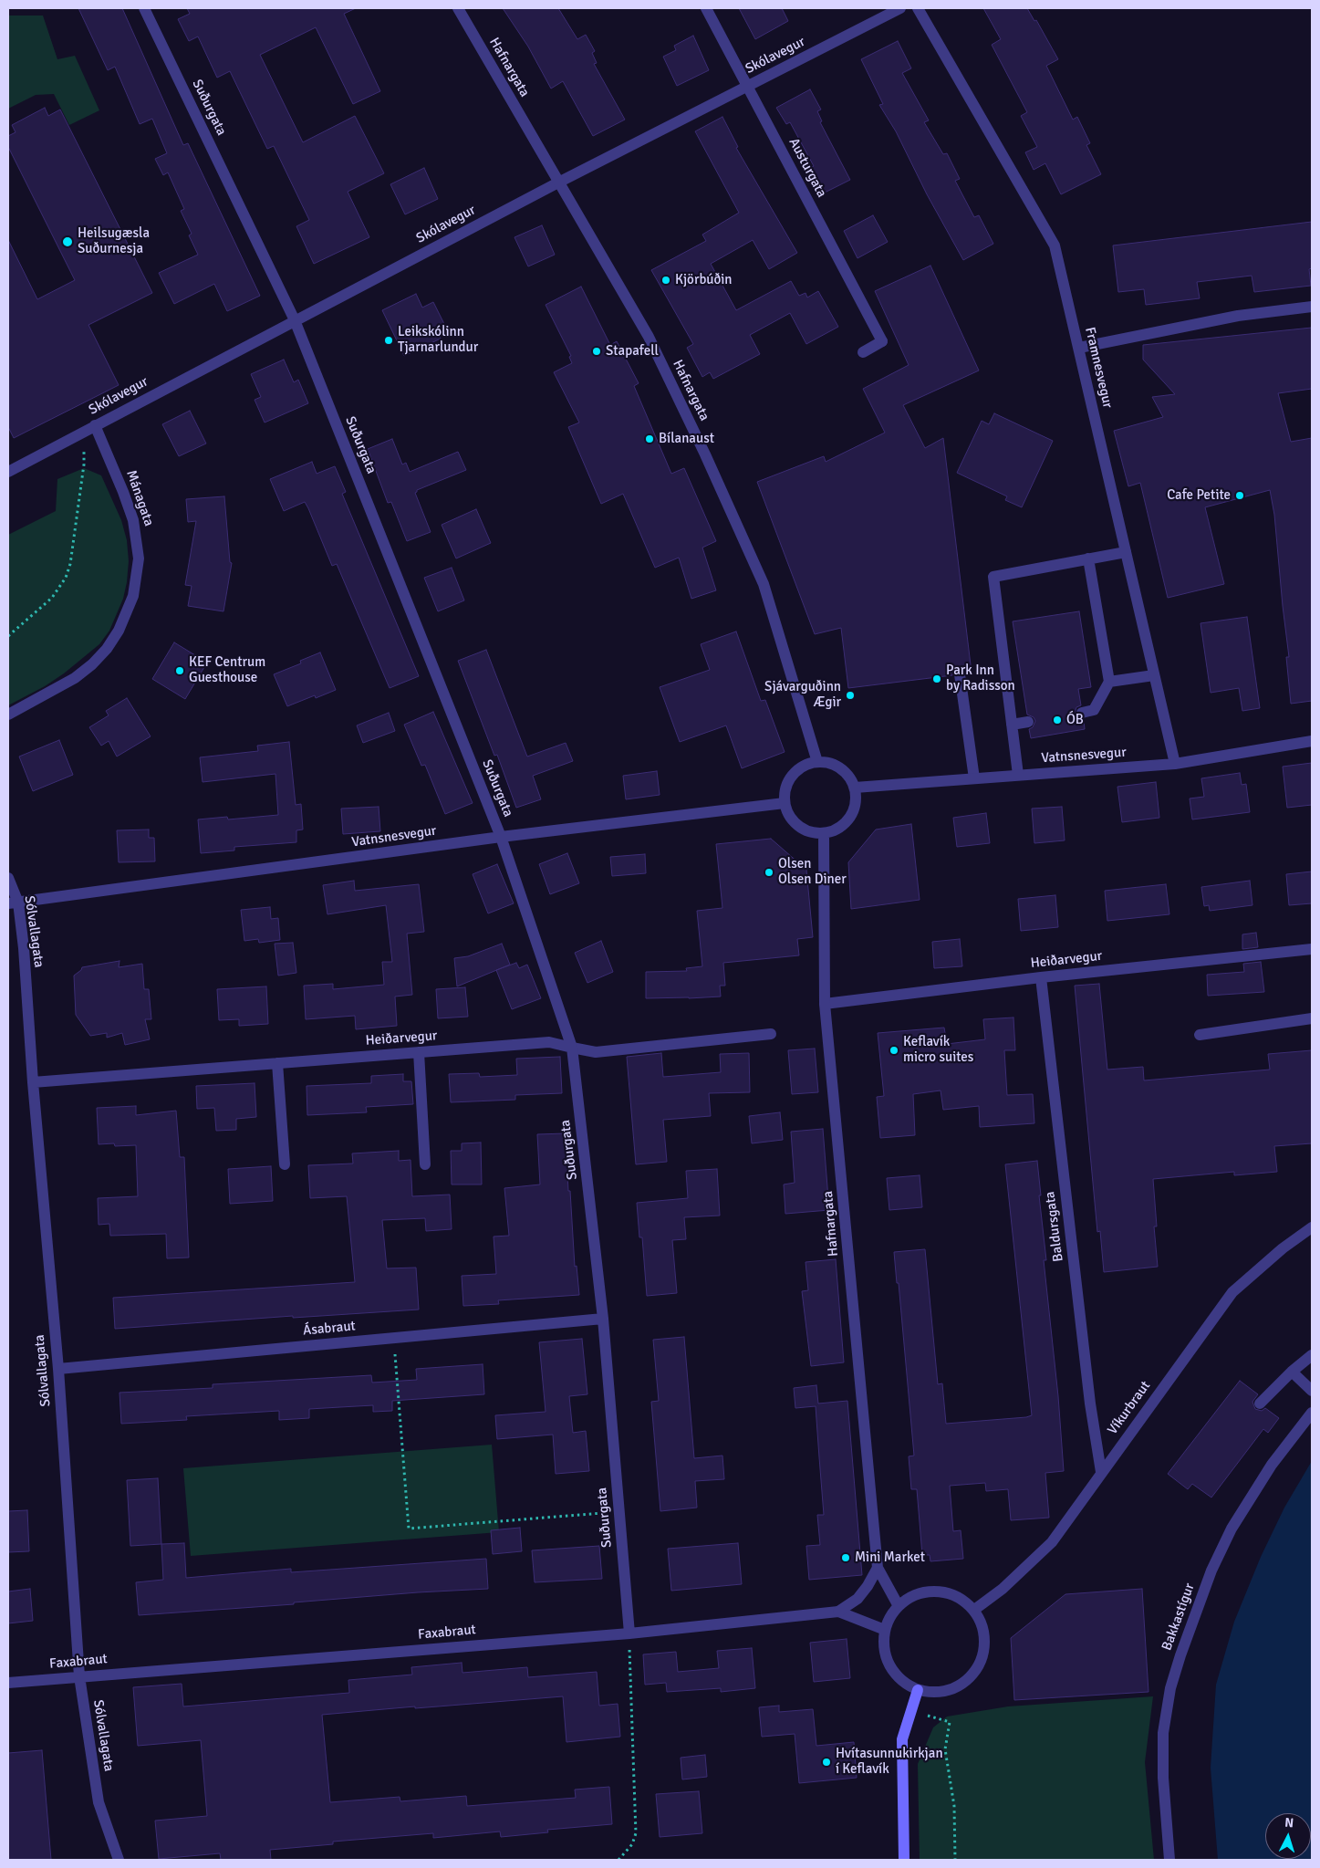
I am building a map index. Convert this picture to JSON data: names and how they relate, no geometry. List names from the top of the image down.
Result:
{
  "streets": {
    "street": [
      "Skólavegur",
      "Hafnargata",
      "Suðurgata",
      "Austurgata",
      "Framnesvegur",
      "Mánagata",
      "Vatnsnesvegur",
      "Sólvallagata",
      "Heiðarvegur",
      "Baldursgata",
      "Ásabraut",
      "Víkurbraut",
      "Bakkastígur",
      "Faxabraut"
    ]
  },
  "crossings": [
    ["Skólavegur", "Hafnargata"],
    ["Skólavegur", "Suðurgata"],
    ["Skólavegur", "Austurgata"],
    ["Skólavegur", "Mánagata"],
    ["Hafnargata", "Vatnsnesvegur"],
    ["Hafnargata", "Heiðarvegur"],
    ["Hafnargata", "Víkurbraut"],
    ["Hafnargata", "Faxabraut"],
    ["Suðurgata", "Vatnsnesvegur"],
    ["Suðurgata", "Heiðarvegur"],
    ["Suðurgata", "Ásabraut"],
    ["Suðurgata", "Faxabraut"],
    ["Framnesvegur", "Vatnsnesvegur"],
    ["Vatnsnesvegur", "Sólvallagata"],
    ["Sólvallagata", "Heiðarvegur"],
    ["Sólvallagata", "Ásabraut"],
    ["Sólvallagata", "Faxabraut"],
    ["Heiðarvegur", "Baldursgata"],
    ["Baldursgata", "Víkurbraut"],
    ["Víkurbraut", "Faxabraut"]
  ],
  "places": [
    "Heilsugæsla Suðurnesja",
    "Kjörbúðin",
    "Leikskólinn Tjarnarlundur",
    "Stapafell",
    "Bílanaust",
    "Cafe Petite",
    "KEF Centrum Guesthouse",
    "Park Inn by Radisson",
    "Sjávarguðinn Ægir",
    "ÓB",
    "Olsen Olsen Diner",
    "Keflavík micro suites",
    "Mini Market",
    "Hvítasunnukirkjan í Keflavík"
  ],
  "north": "top"
}
